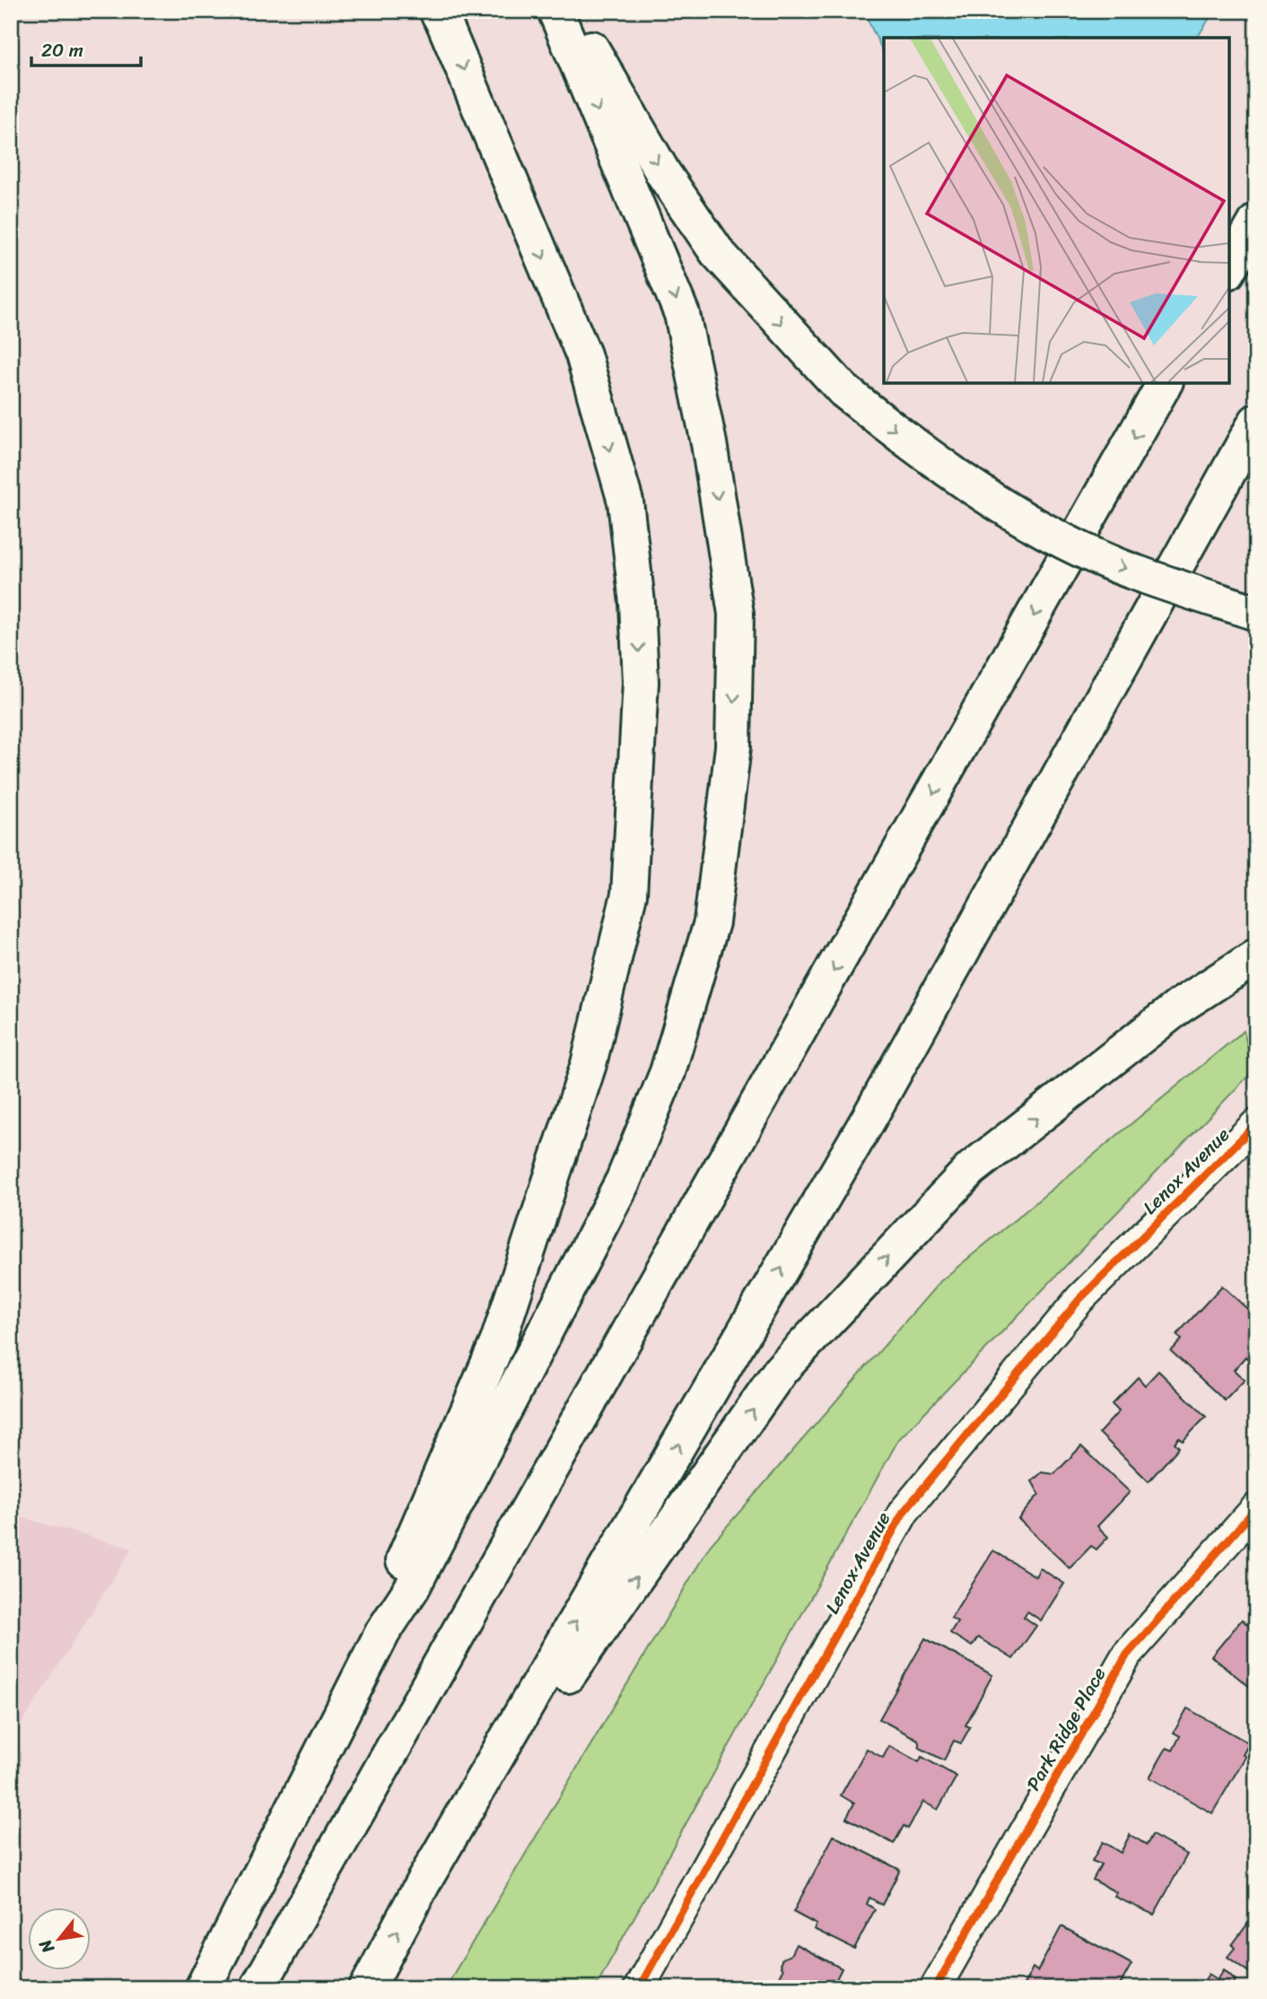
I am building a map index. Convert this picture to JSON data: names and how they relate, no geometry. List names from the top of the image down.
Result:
{
  "streets": {
    "street": ["Lenox Avenue", "Park Ridge Place"]
  },
  "scale_bar": "20 m",
  "north": "bottom left"
}
